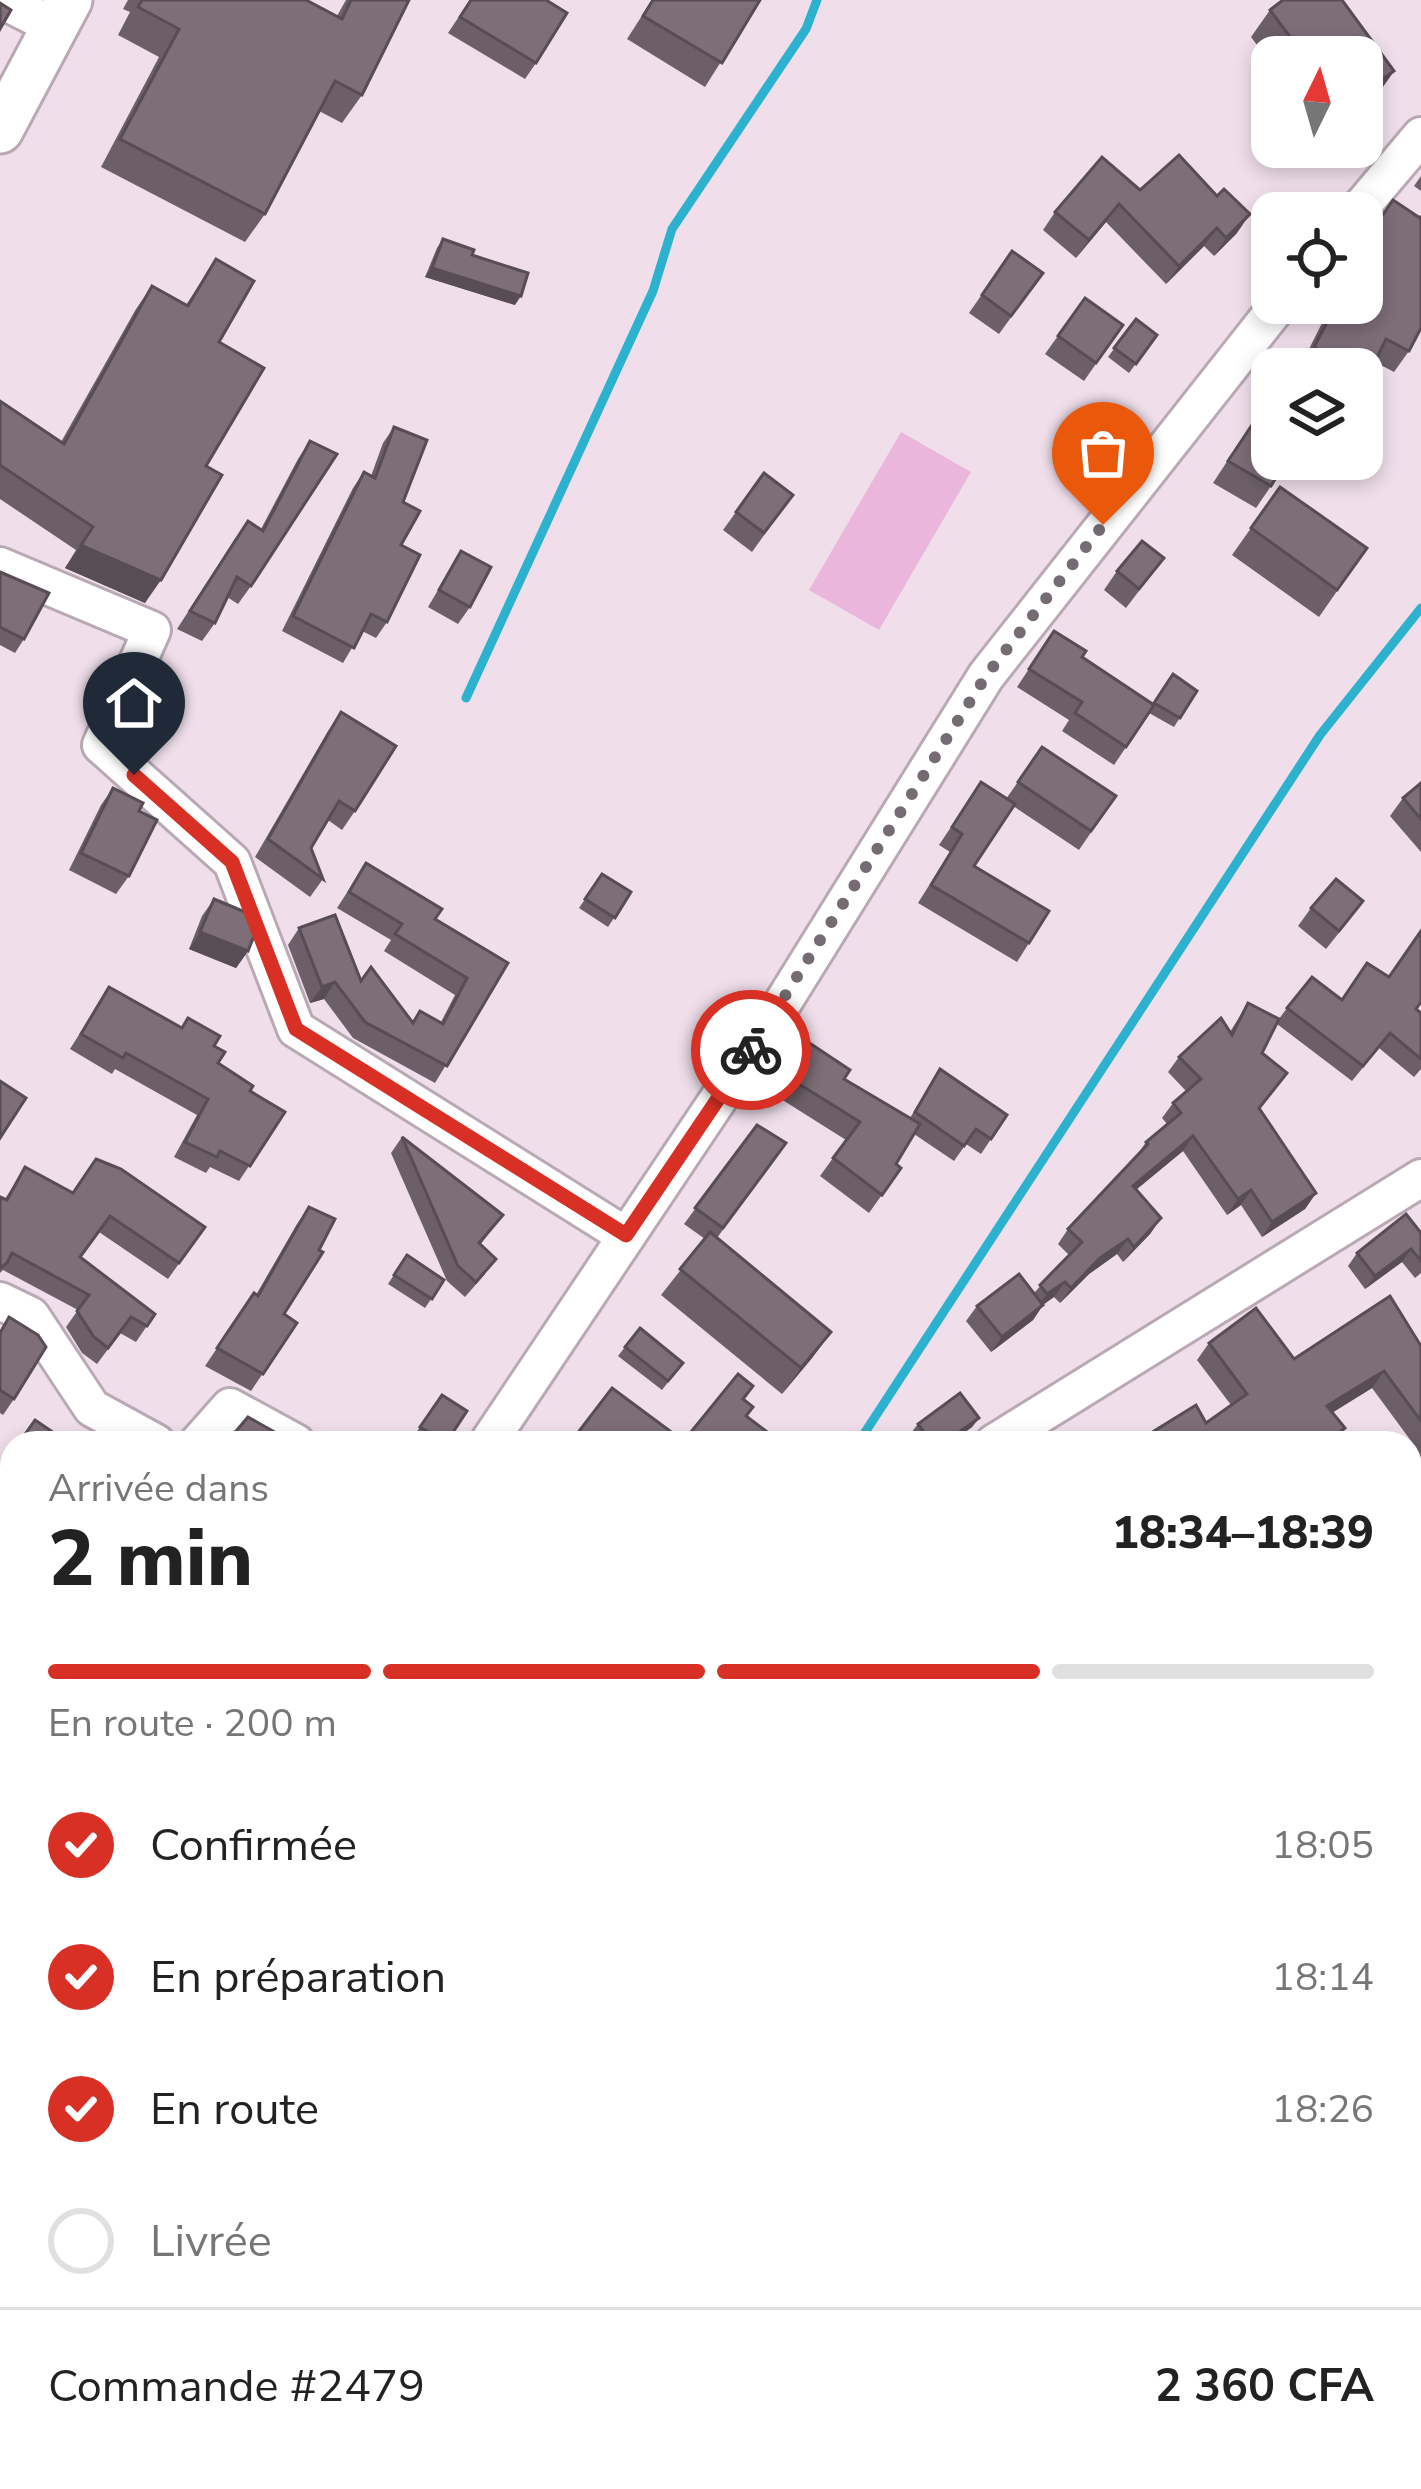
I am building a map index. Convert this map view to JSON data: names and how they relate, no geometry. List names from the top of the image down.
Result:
{
  "north": "top",
  "page": {
    "heading": ["2 min", "Arrivée dans", "18:34–18:39"],
    "panel": ["Commande #2479", "2 360 CFA"],
    "bar": "En route · 200 m",
    "list": [
      ["Confirmée", "18:05"],
      ["En préparation", "18:14"],
      ["En route", "18:26"],
      "Livrée"
    ]
  }
}
